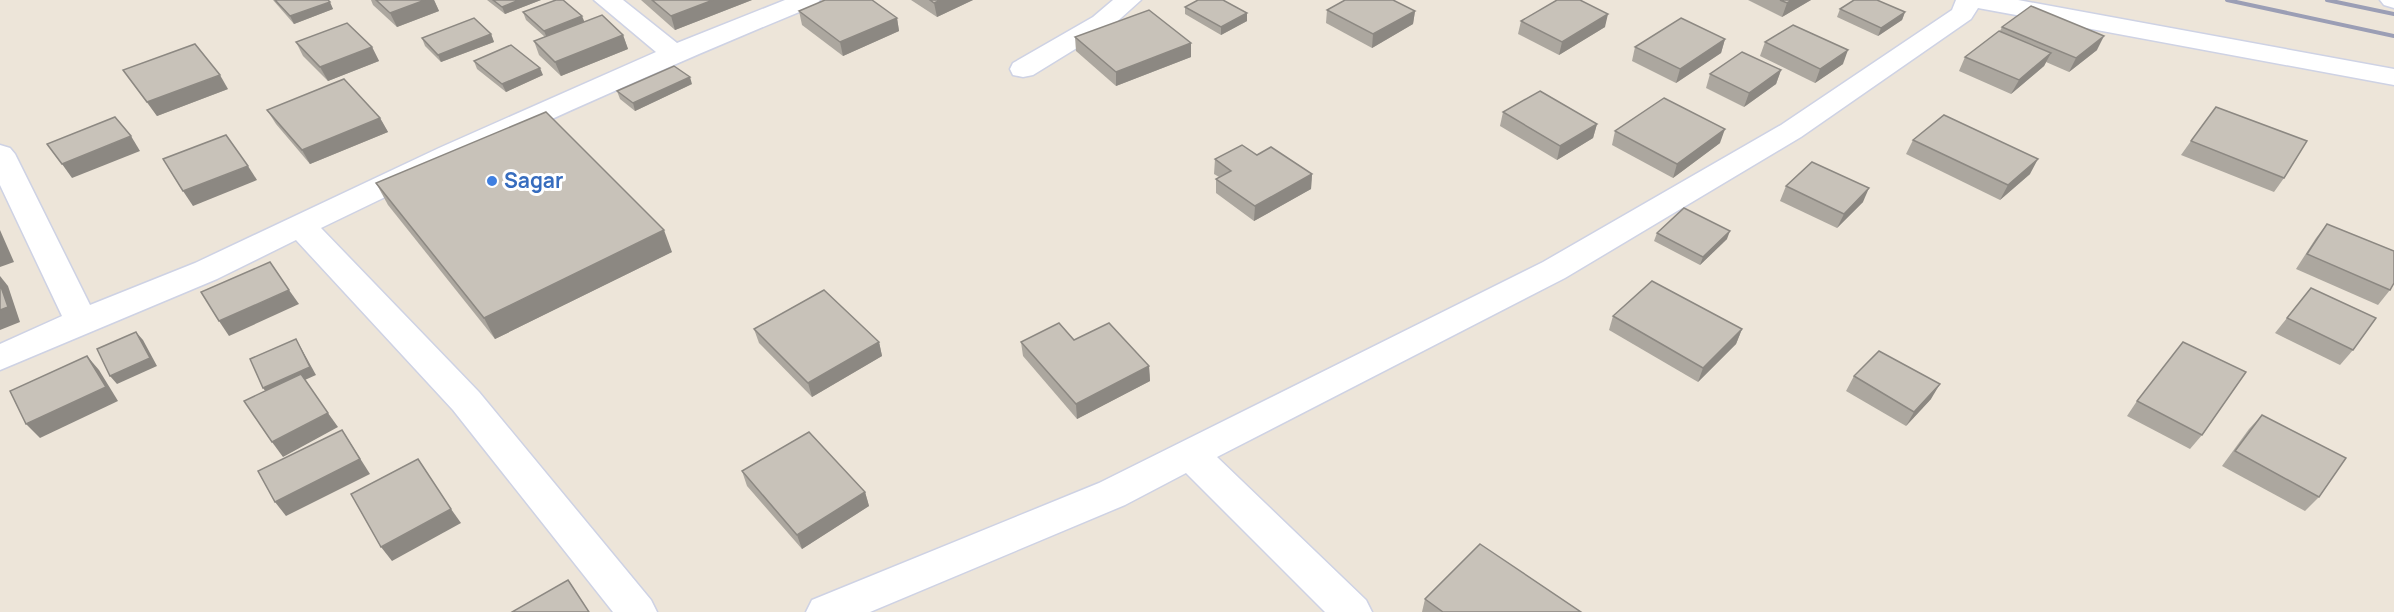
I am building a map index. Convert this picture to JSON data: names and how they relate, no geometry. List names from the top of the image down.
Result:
{
  "places": ["Sagar"]
}
